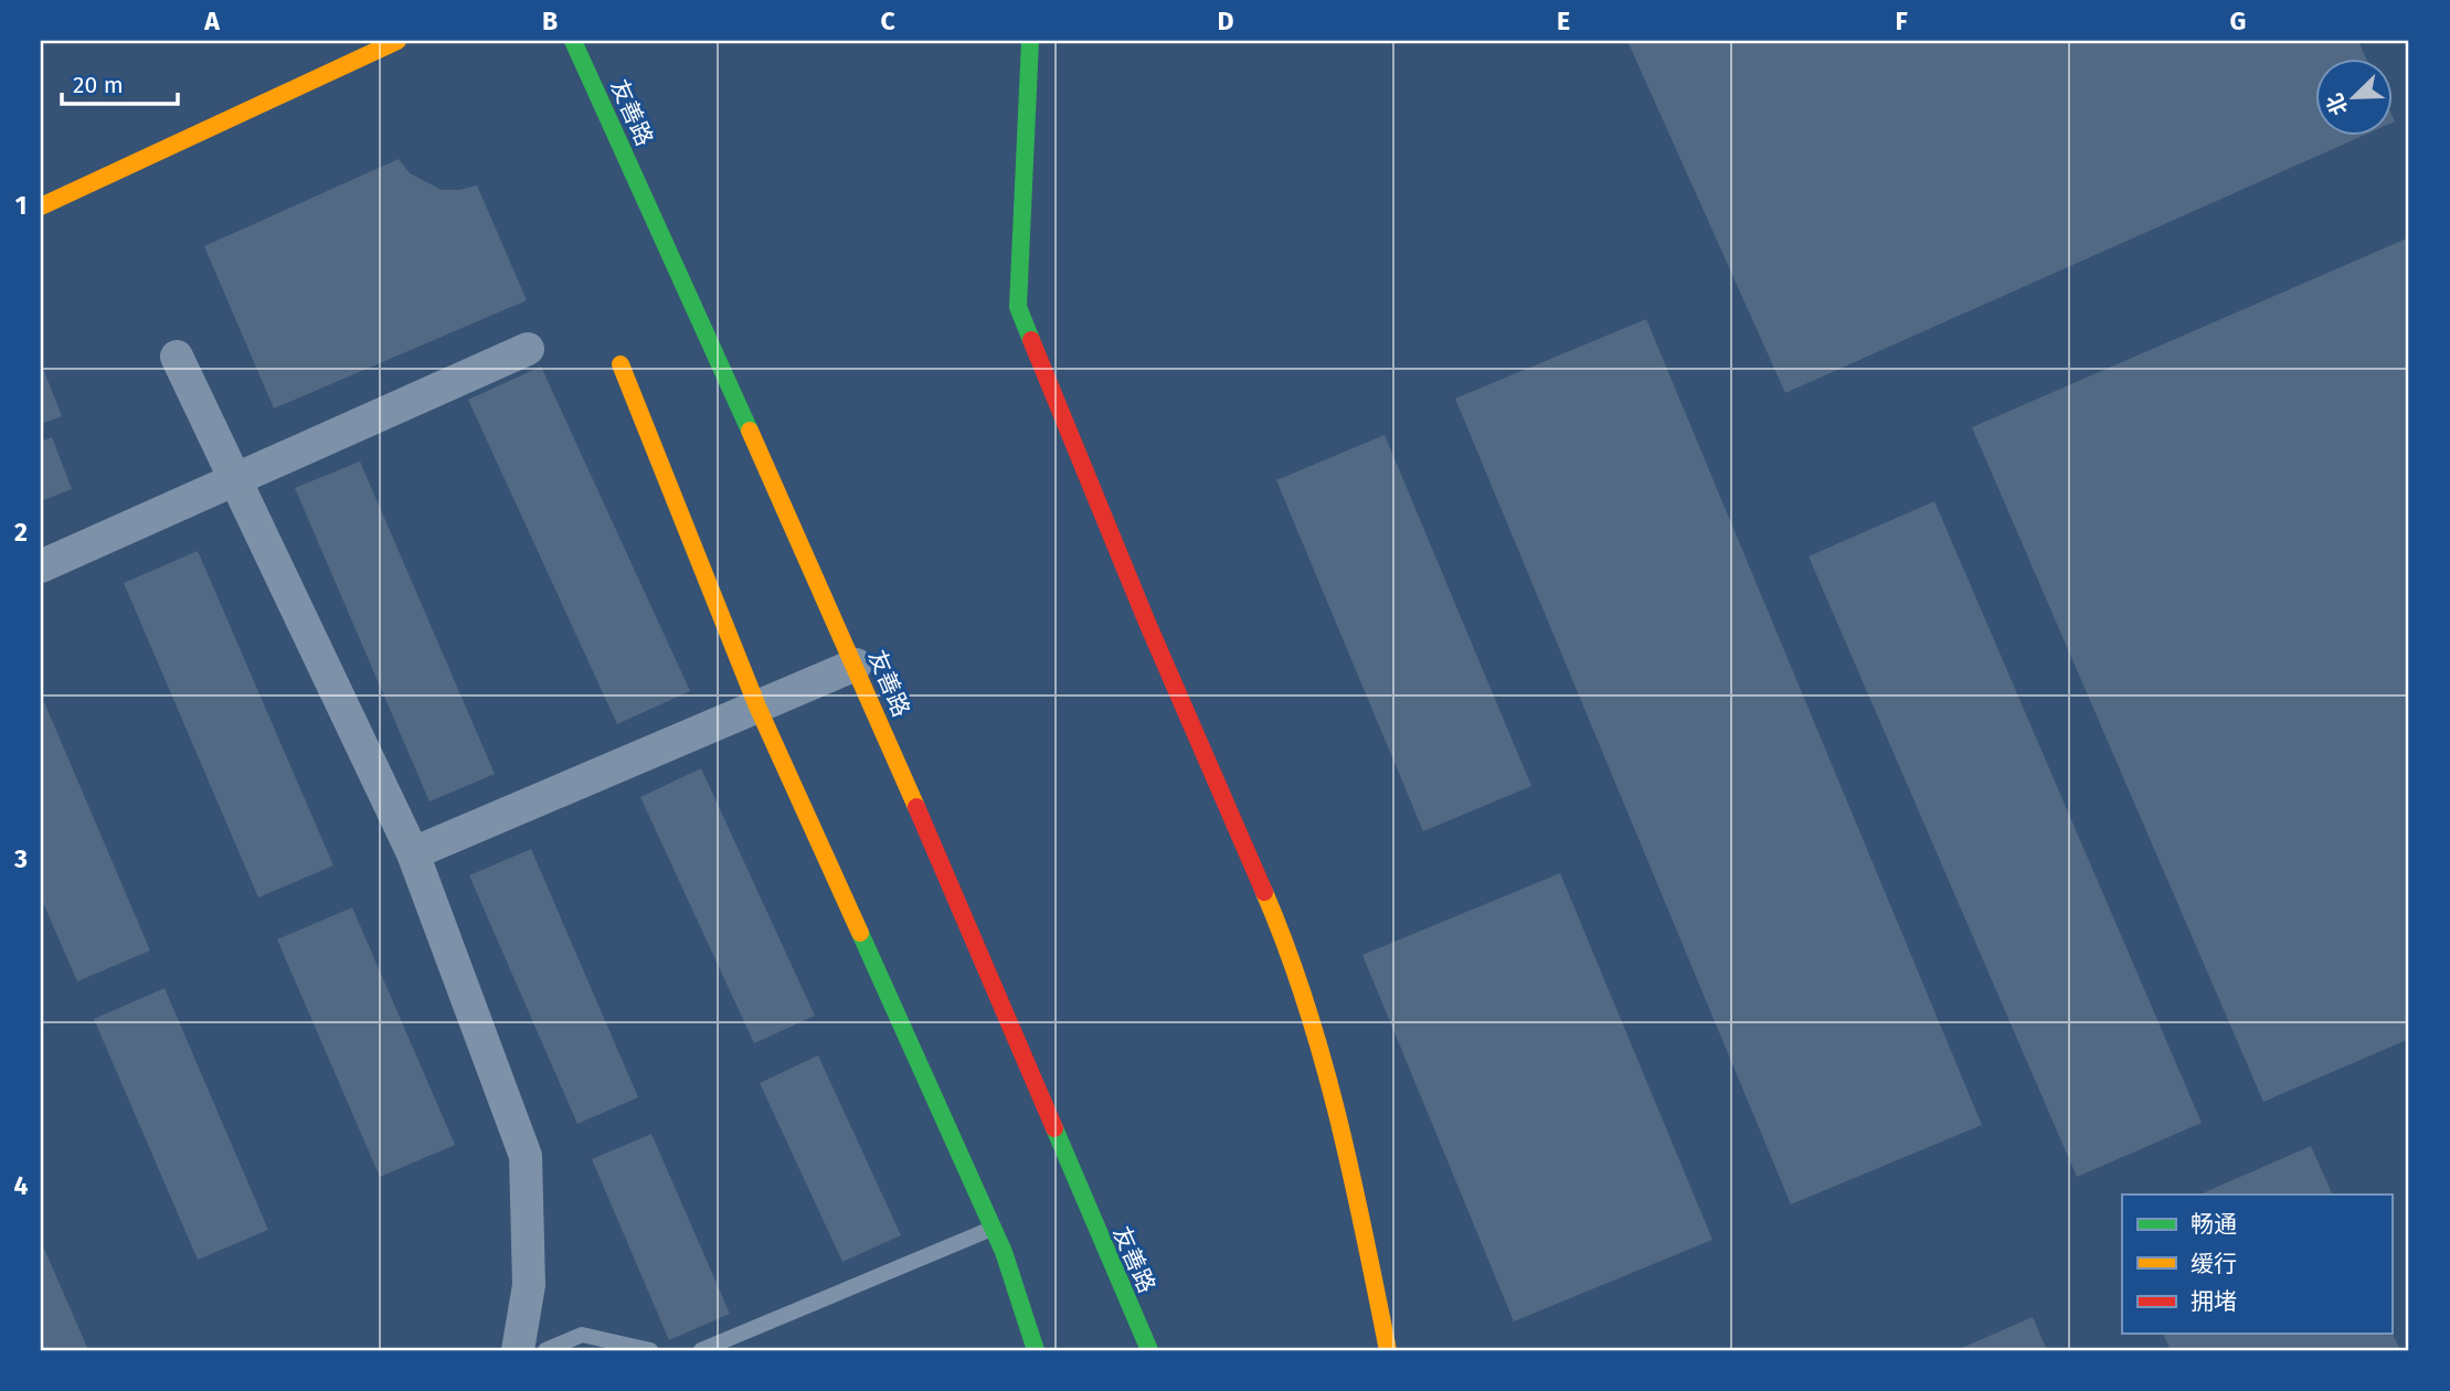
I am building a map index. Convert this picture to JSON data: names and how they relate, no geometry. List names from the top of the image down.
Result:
{
  "streets": {
    "street": ["友善路"]
  },
  "legend": ["畅通", "缓行", "拥堵"],
  "scale_bar": "20 m",
  "north": "bottom left",
  "grid": {
    "columns": [
      "A",
      "B",
      "C",
      "D",
      "E",
      "F",
      "G"
    ],
    "rows": [
      "1",
      "2",
      "3",
      "4"
    ]
  }
}
